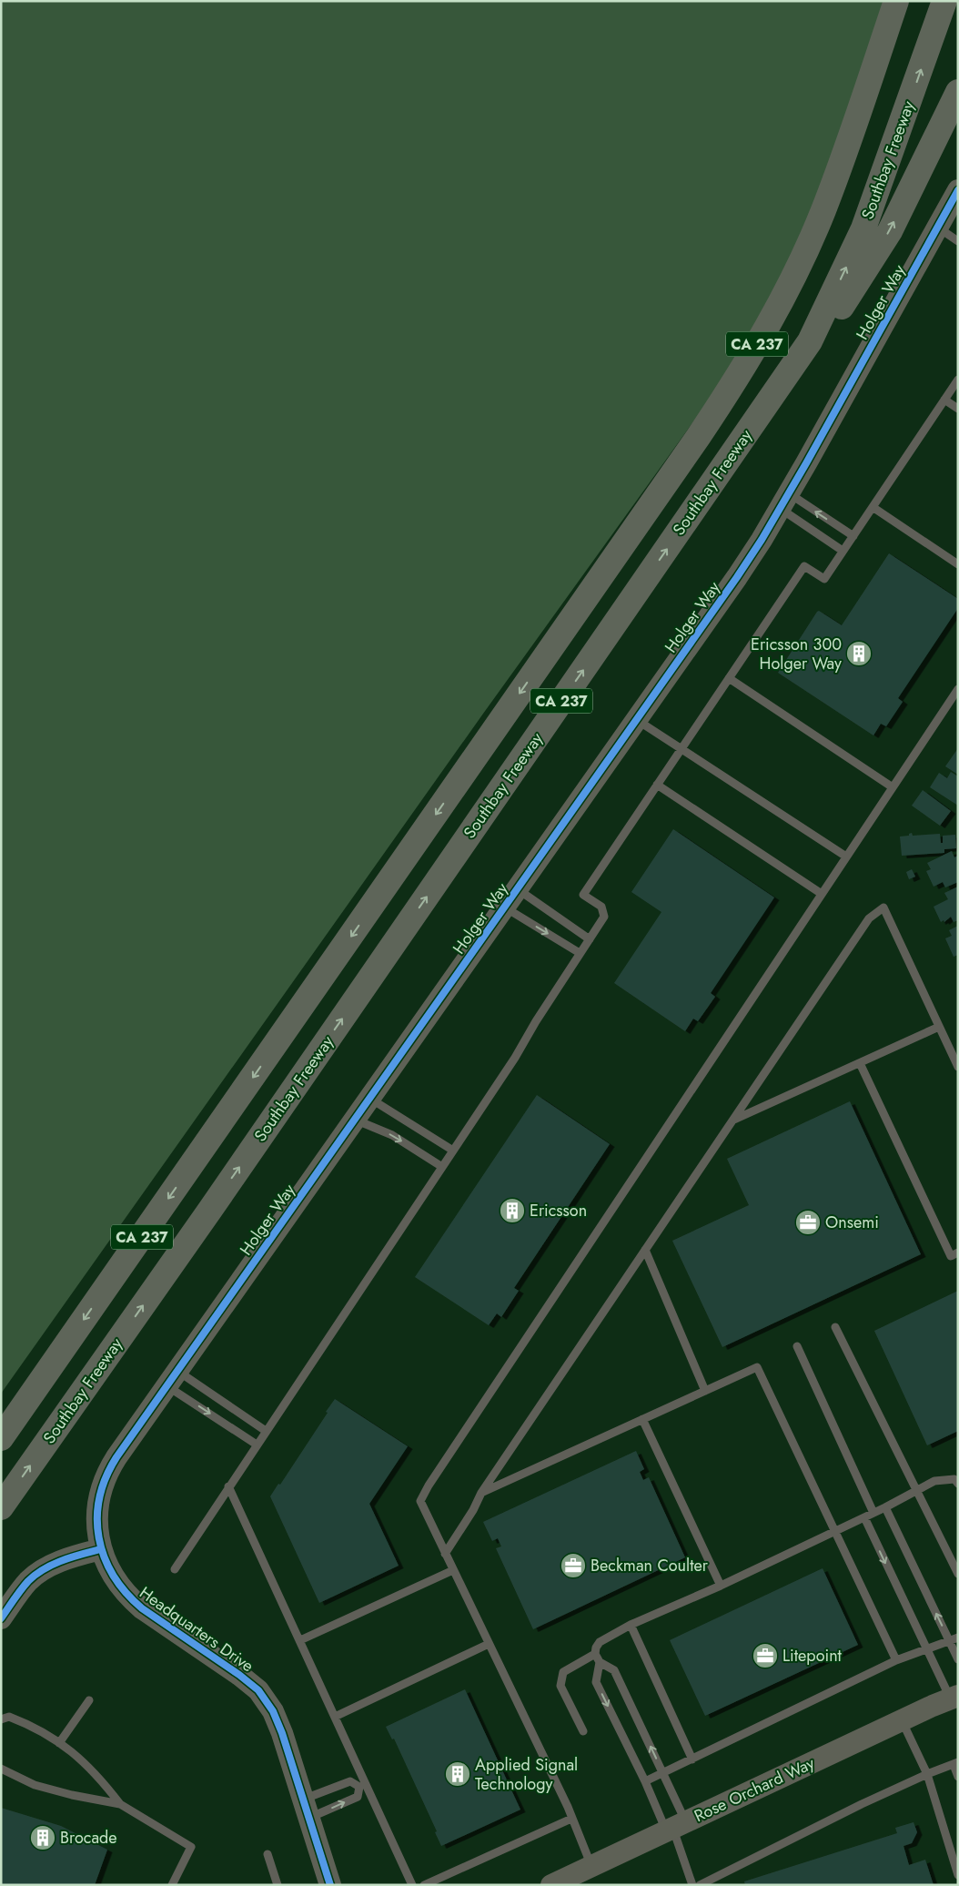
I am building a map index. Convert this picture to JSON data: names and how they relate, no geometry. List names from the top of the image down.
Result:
{
  "streets": {
    "highway": ["Southbay Freeway", "CA 237"],
    "street": ["Holger Way", "Headquarters Drive", "Rose Orchard Way"]
  },
  "crossings": [
    ["Holger Way", "Headquarters Drive"]
  ],
  "places": {
    "building": [
      "Ericsson 300 Holger Way",
      "Ericsson",
      "Applied Signal Technology",
      "Brocade"
    ],
    "office": ["Onsemi", "Beckman Coulter", "Litepoint"]
  }
}
